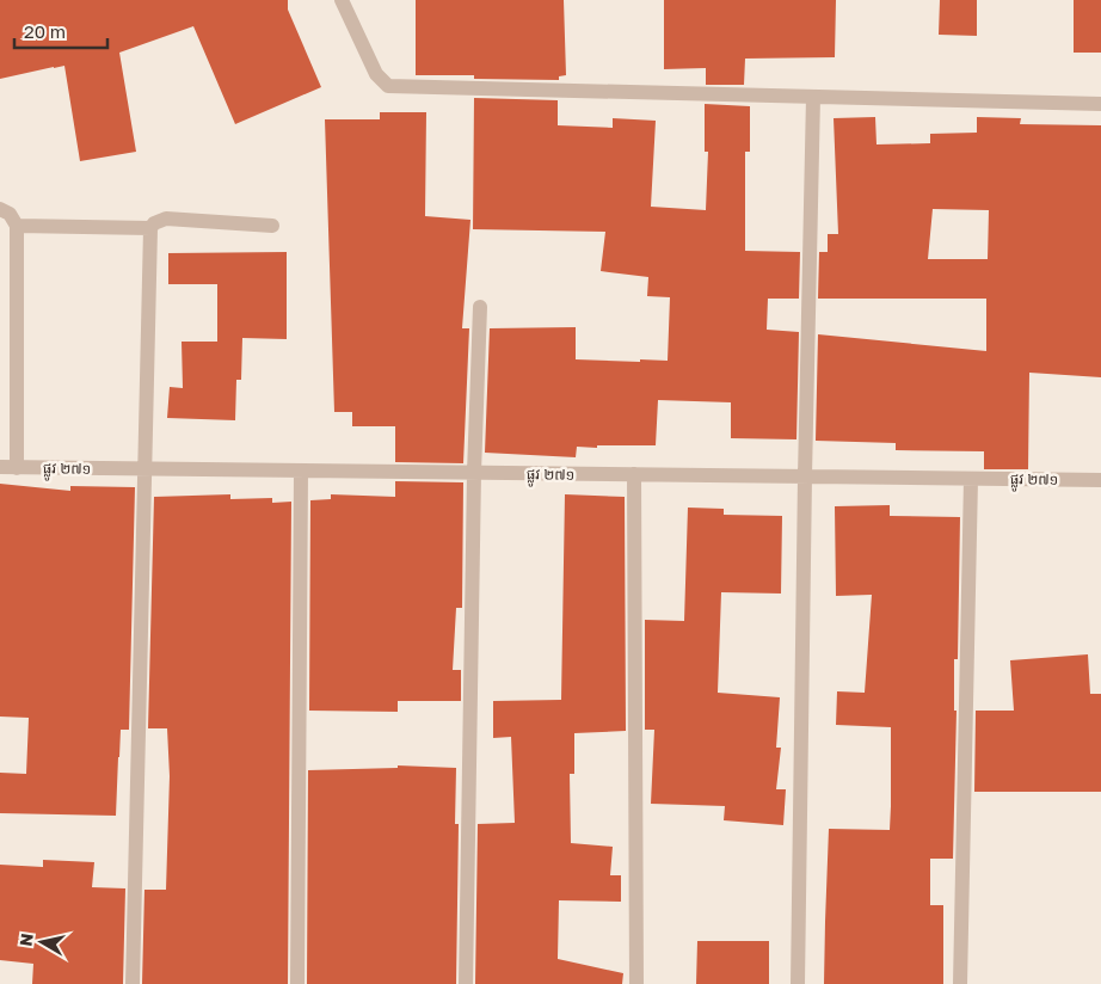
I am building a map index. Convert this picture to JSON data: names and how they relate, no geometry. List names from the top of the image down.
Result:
{
  "streets": {
    "street": ["ផ្លូវ ២៧១"]
  },
  "scale_bar": "20 m",
  "north": "left"
}
